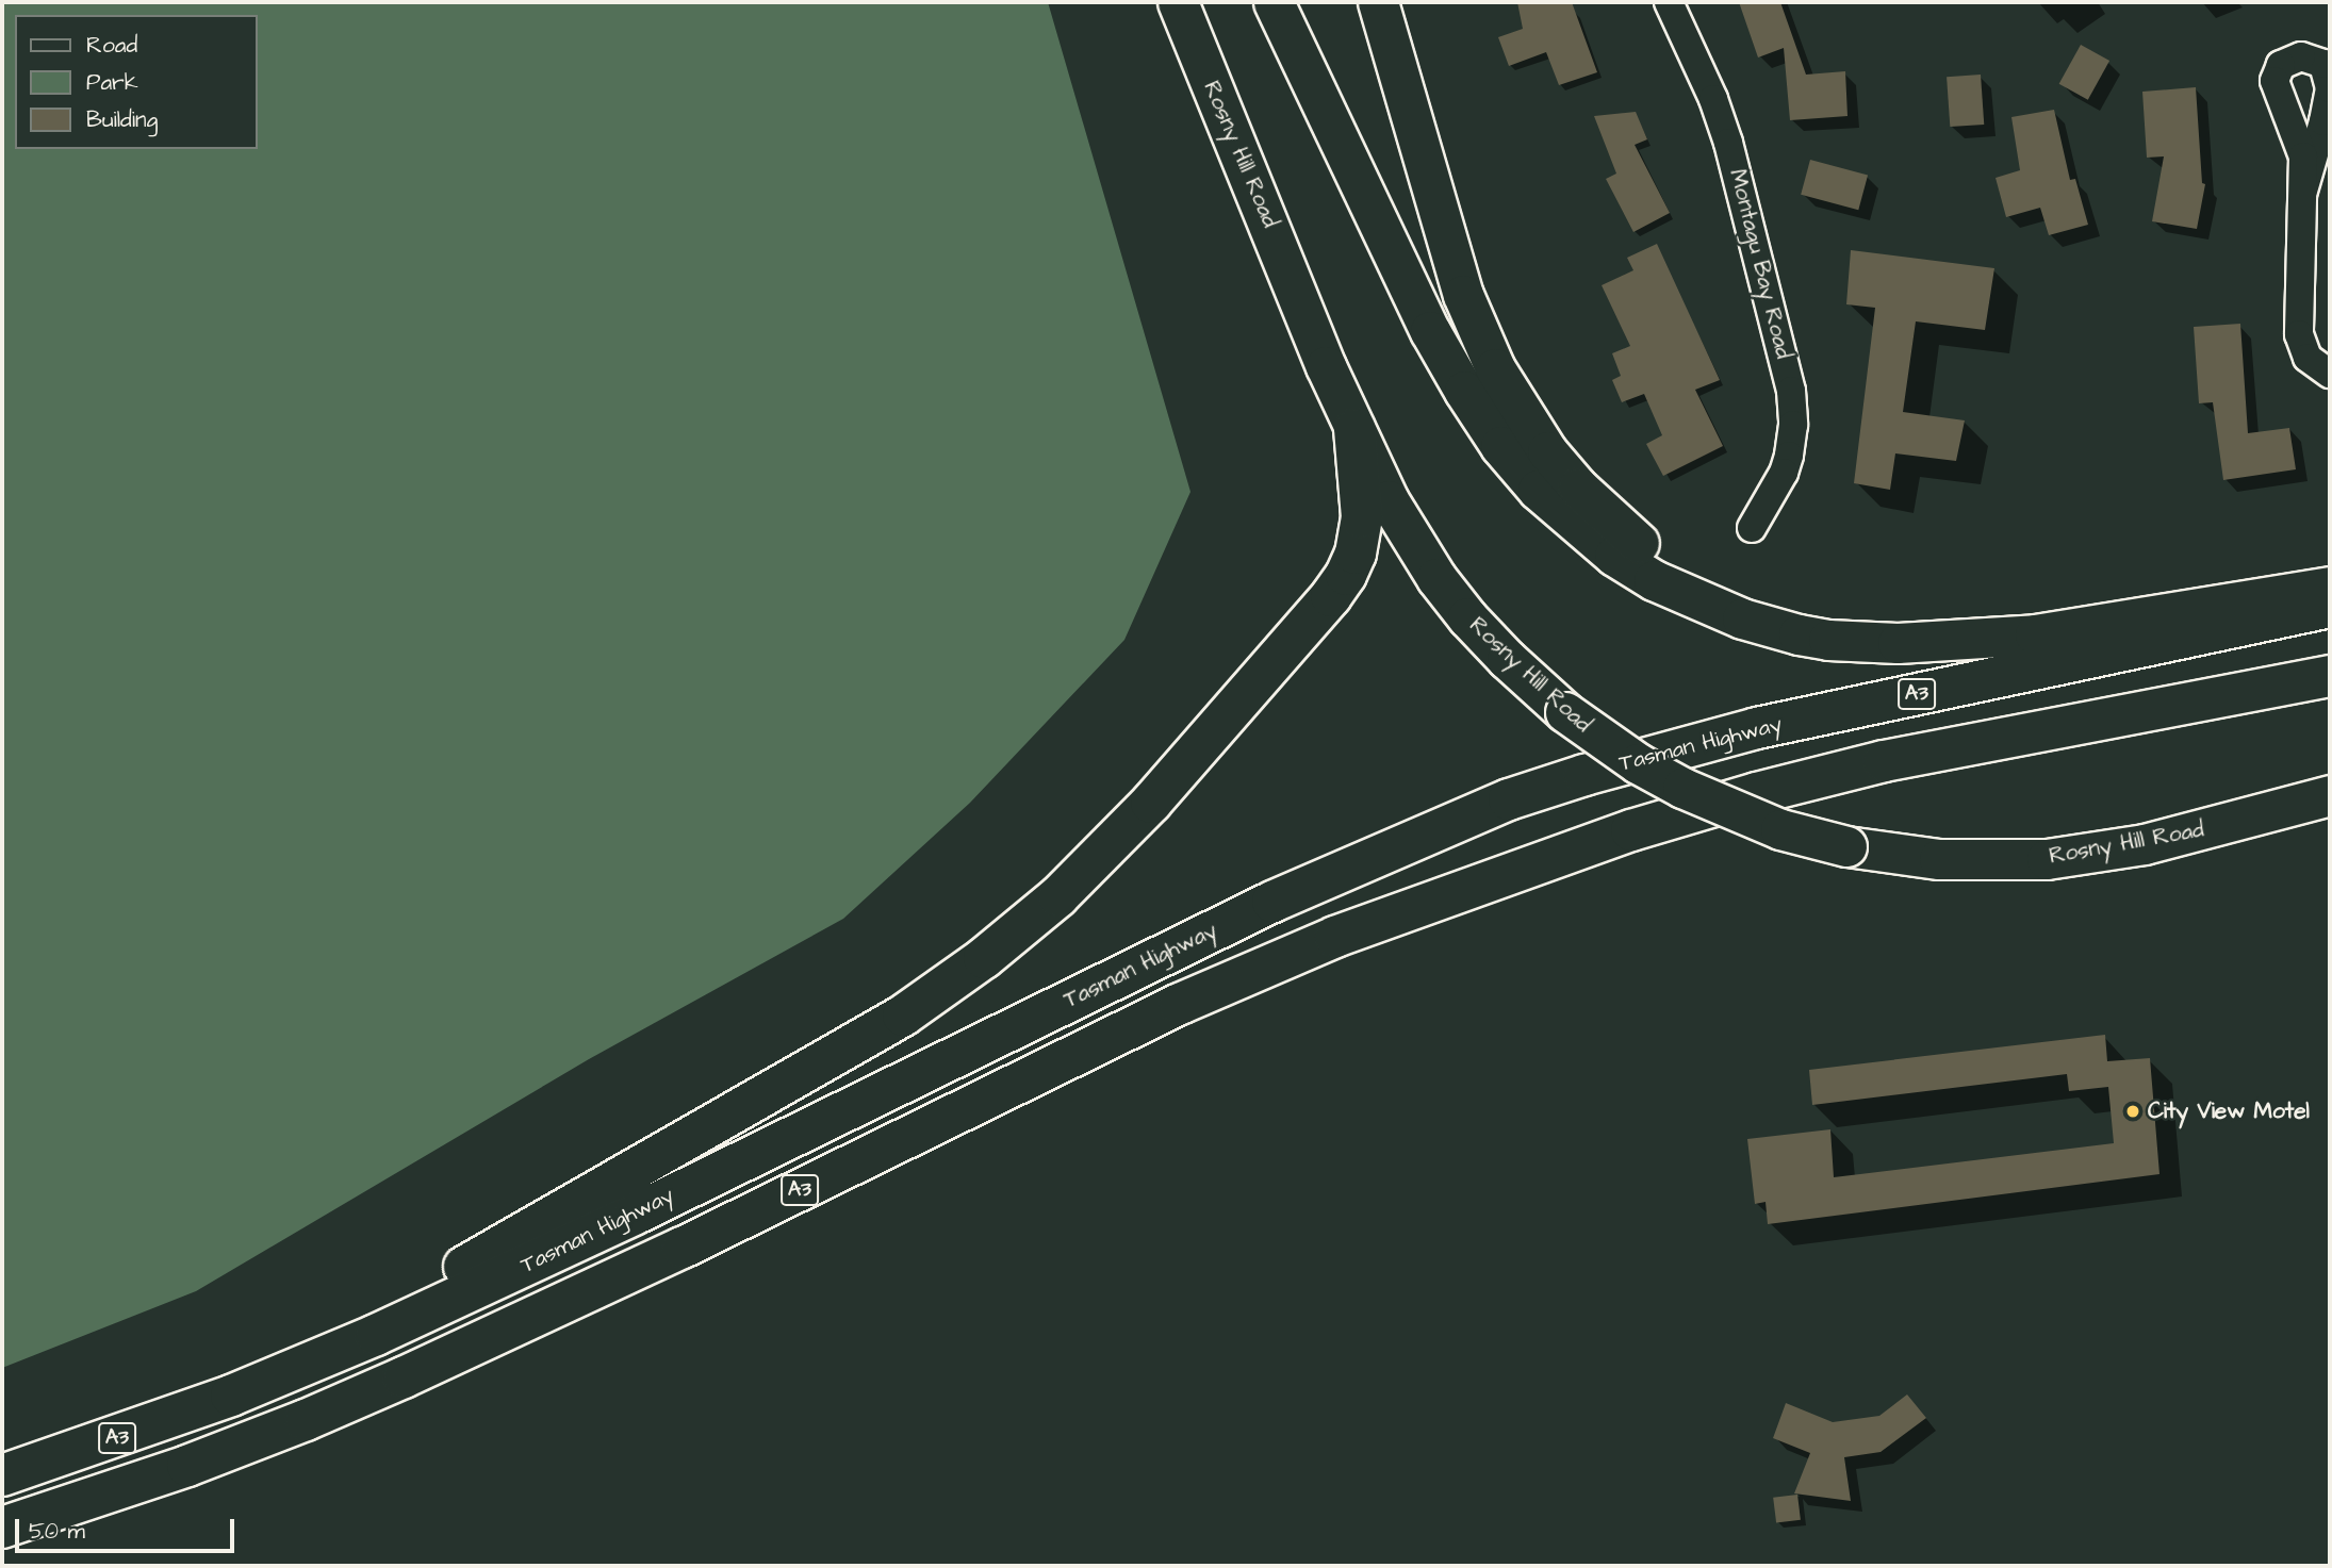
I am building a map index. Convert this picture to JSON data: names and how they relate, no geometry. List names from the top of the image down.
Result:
{
  "streets": {
    "highway": ["A3", "Tasman Highway"],
    "main road": ["Rosny Hill Road"],
    "street": ["Montagu Bay Road"]
  },
  "places": ["City View Motel"],
  "legend": ["Road", "Park", "Building"],
  "scale_bar": "50 m"
}
